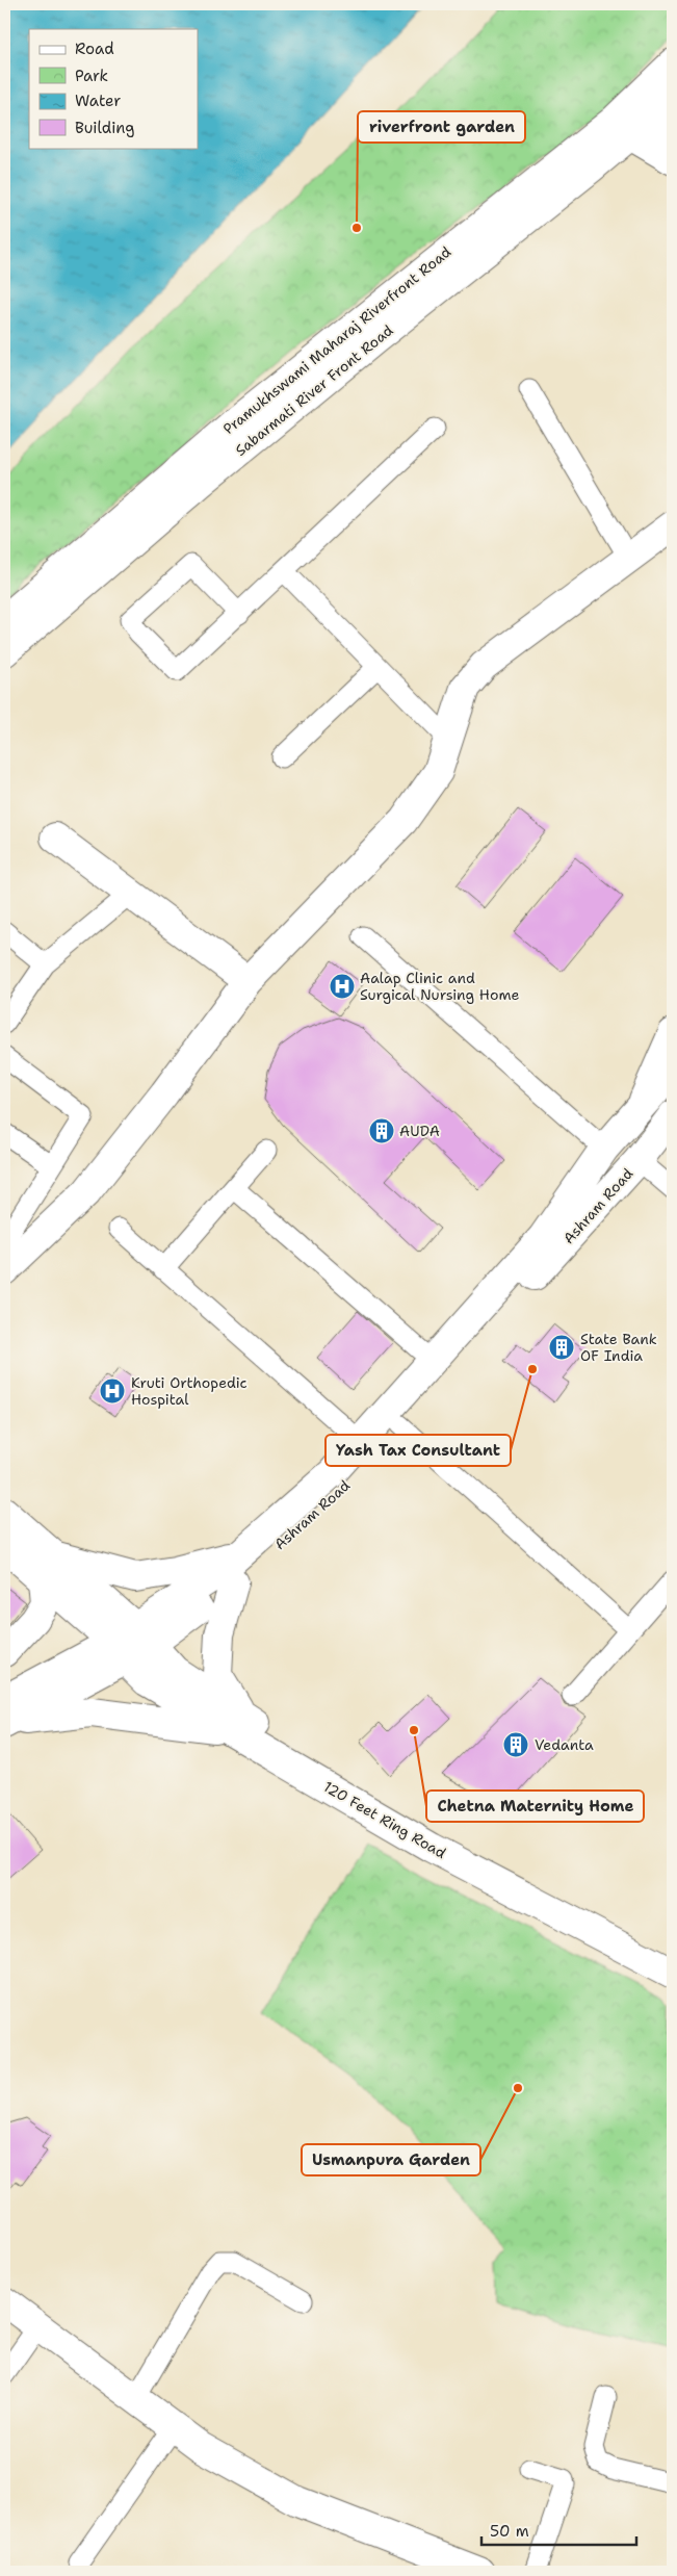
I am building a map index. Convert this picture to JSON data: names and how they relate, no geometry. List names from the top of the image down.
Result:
{
  "streets": {
    "main road": [
      "Pramukhswami Maharaj Riverfront Road",
      "Sabarmati River Front Road",
      "Ashram Road",
      "120 Feet Ring Road"
    ]
  },
  "crossings": [
    ["Pramukhswami Maharaj Riverfront Road", "Sabarmati River Front Road"],
    ["Ashram Road", "120 Feet Ring Road"]
  ],
  "places": {
    "other": [
      "riverfront garden",
      "Yash Tax Consultant",
      "Chetna Maternity Home",
      "Usmanpura Garden"
    ],
    "hospital": ["Aalap Clinic and Surgical Nursing Home", "Kruti Orthopedic Hospital"],
    "building": ["AUDA", "State Bank OF India", "Vedanta"]
  },
  "legend": [
    "Road",
    "Park",
    "Water",
    "Building"
  ],
  "scale_bar": "50 m"
}
